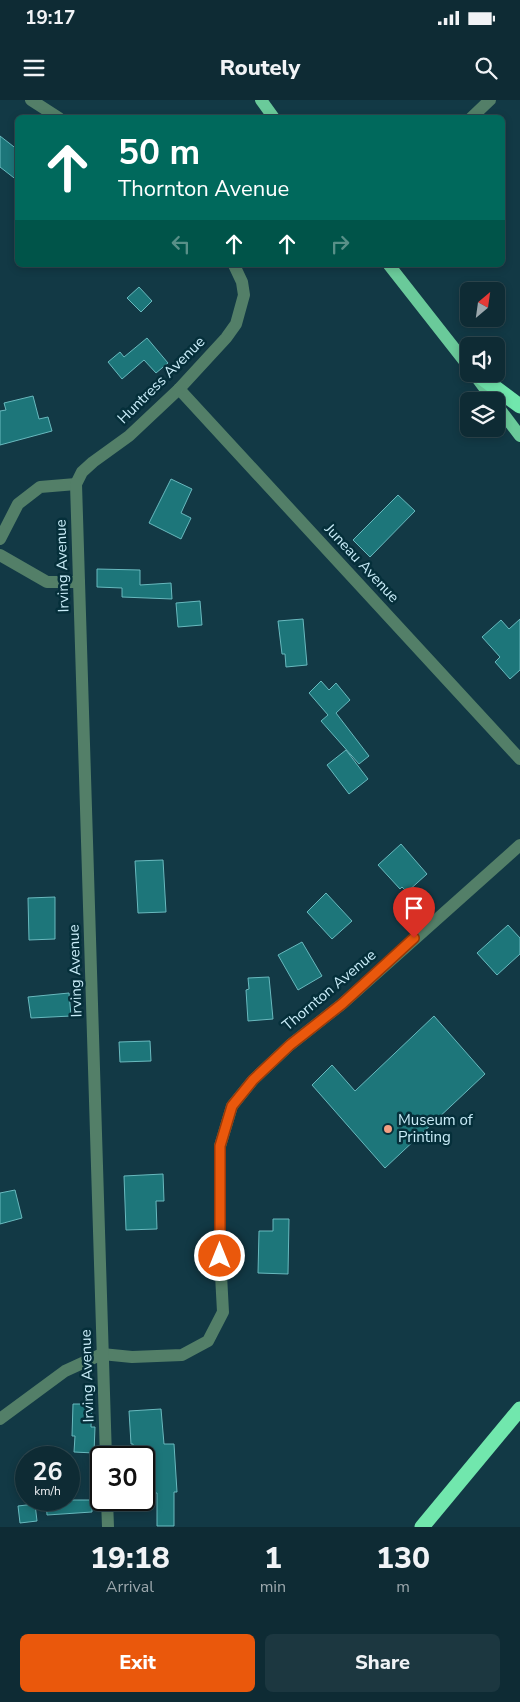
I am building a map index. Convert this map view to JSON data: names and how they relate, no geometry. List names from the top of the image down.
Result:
{
  "streets": {
    "street": [
      "Huntress Avenue",
      "Juneau Avenue",
      "Irving Avenue",
      "Thornton Avenue"
    ]
  },
  "crossings": [
    ["Huntress Avenue", "Juneau Avenue"],
    ["Huntress Avenue", "Irving Avenue"],
    ["Irving Avenue", "Thornton Avenue"]
  ],
  "places": ["Museum of Printing"],
  "north": "top right",
  "page": {
    "status": "19:17",
    "header": "Routely",
    "turn": ["50 m", "Thornton Avenue"],
    "speed": "26 km/h",
    "limit": "30",
    "eta": [
      "19:18",
      "Arrival",
      "1",
      "min",
      "130",
      "m"
    ],
    "buttons": ["Exit", "Share"]
  }
}
